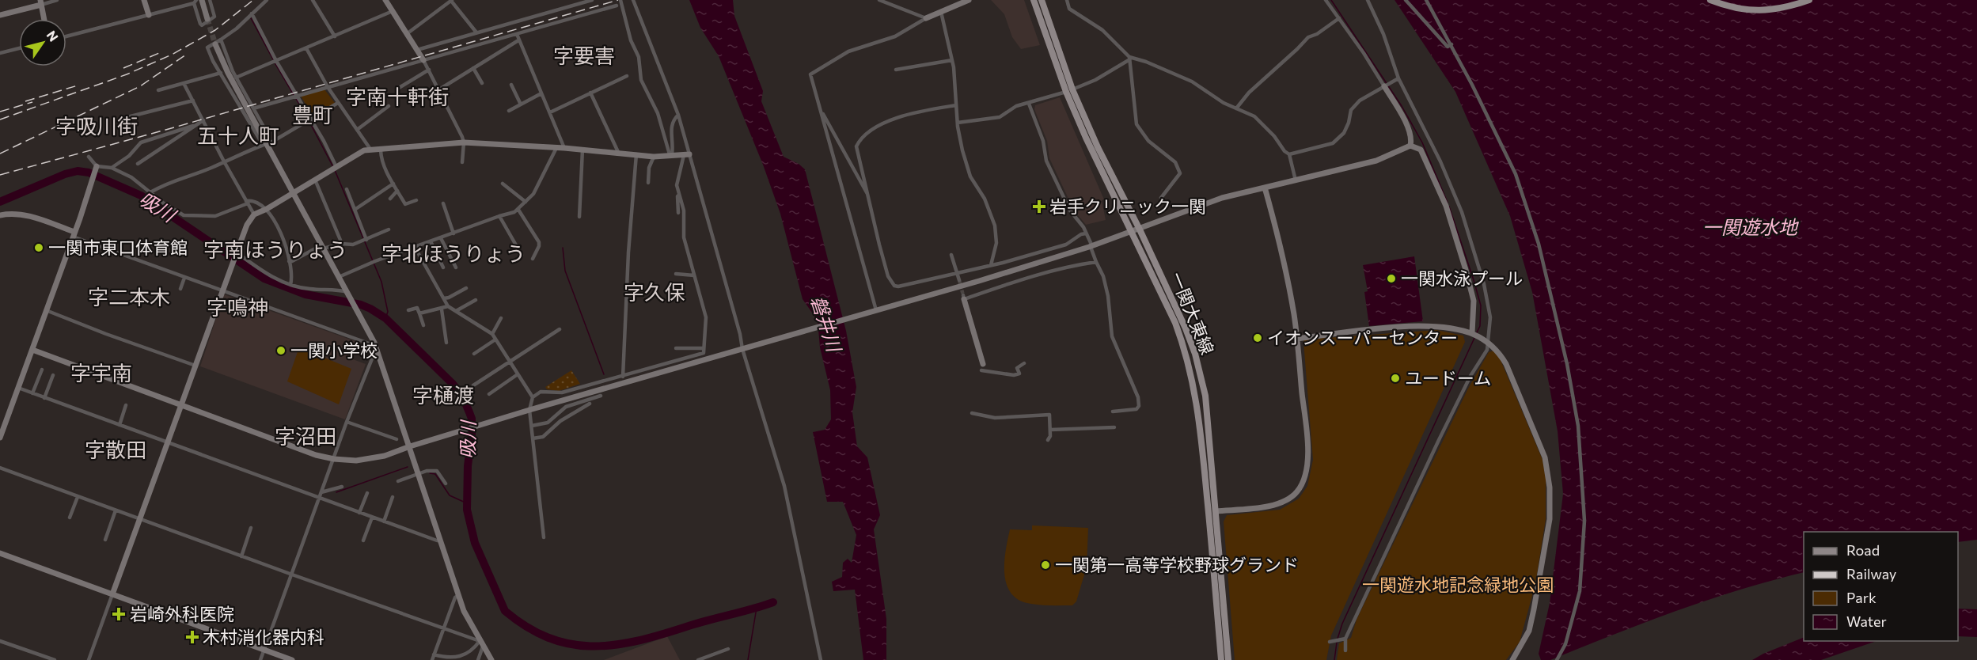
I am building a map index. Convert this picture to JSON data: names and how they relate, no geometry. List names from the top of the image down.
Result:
{
  "streets": {
    "main road": ["一関大東線"]
  },
  "districts": [
    "字要害",
    "字南十軒街",
    "豊町",
    "字吸川街",
    "五十人町",
    "字南ほうりょう",
    "字北ほうりょう",
    "字久保",
    "字二本木",
    "字鳴神",
    "字宇南",
    "字樋渡",
    "字沼田",
    "字散田"
  ],
  "water": ["吸川", "一関遊水地", "磐井川"],
  "parks": ["一関遊水地記念緑地公園"],
  "places": {
    "health": ["岩手クリニック一関", "岩崎外科医院", "木村消化器内科"],
    "other": [
      "一関市東口体育館",
      "一関水泳プール",
      "イオンスーパーセンター",
      "一関小学校",
      "ユードーム",
      "一関第一高等学校野球グランド"
    ]
  },
  "legend": [
    "Road",
    "Railway",
    "Park",
    "Water"
  ],
  "north": "top right"
}
